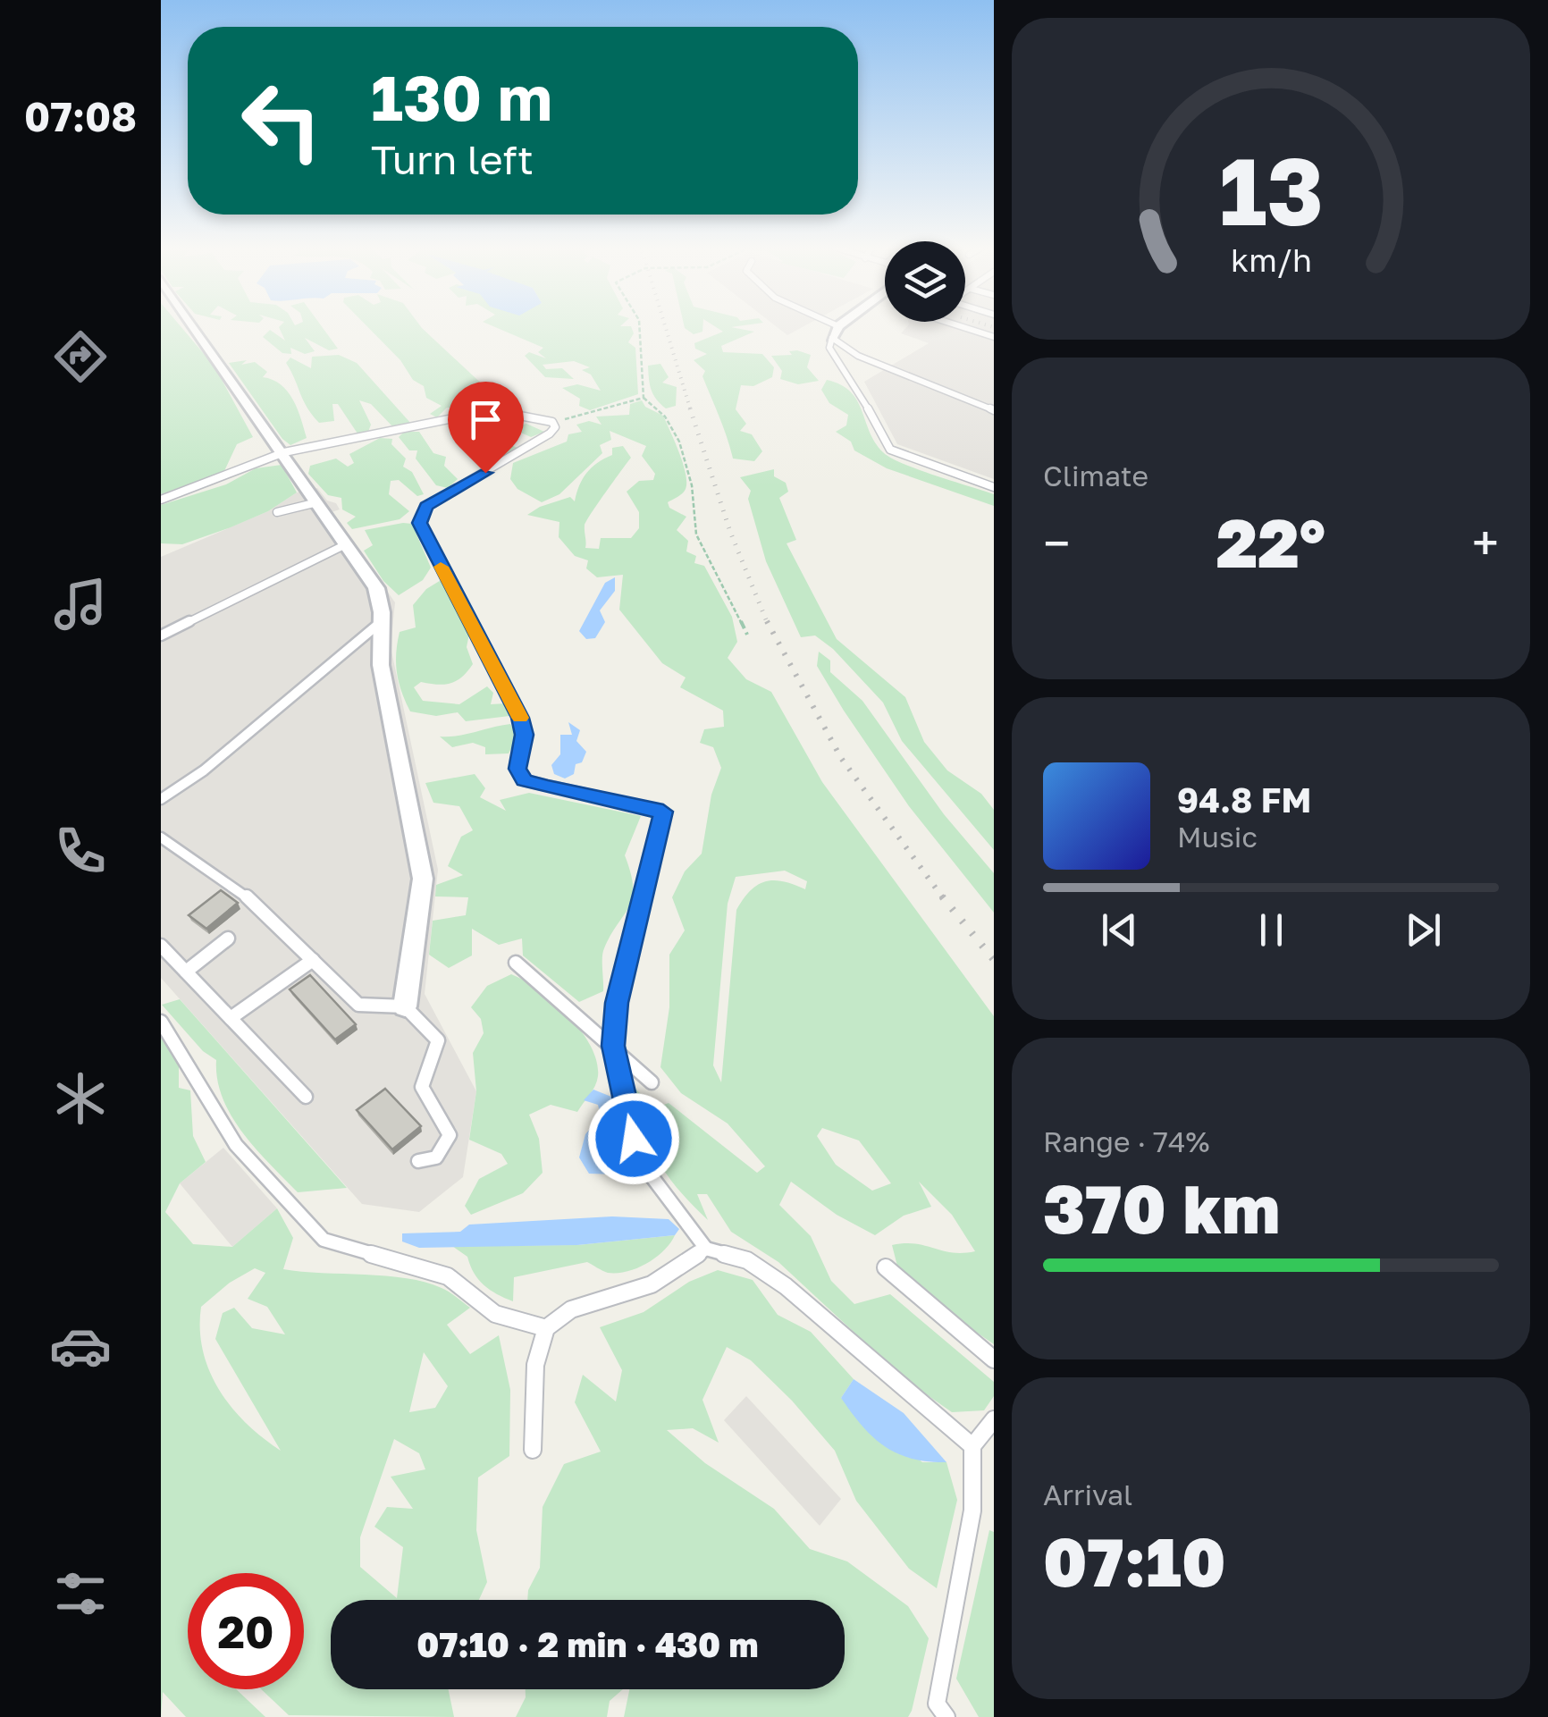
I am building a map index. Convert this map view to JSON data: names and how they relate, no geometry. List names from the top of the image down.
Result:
{
  "page": {
    "tabs": "07:08",
    "turn": ["130 m", "Turn left"],
    "tile": [
      "Climate",
      ["Range · 74%", "370 km"],
      ["Arrival", "07:10"]
    ],
    "heat": ["−", "22°", "+"],
    "song": ["94.8 FM", "Music"],
    "limit": "20",
    "trip": "07:10 · 2 min · 430 m",
    "gauge": ["13", "km/h"]
  }
}
